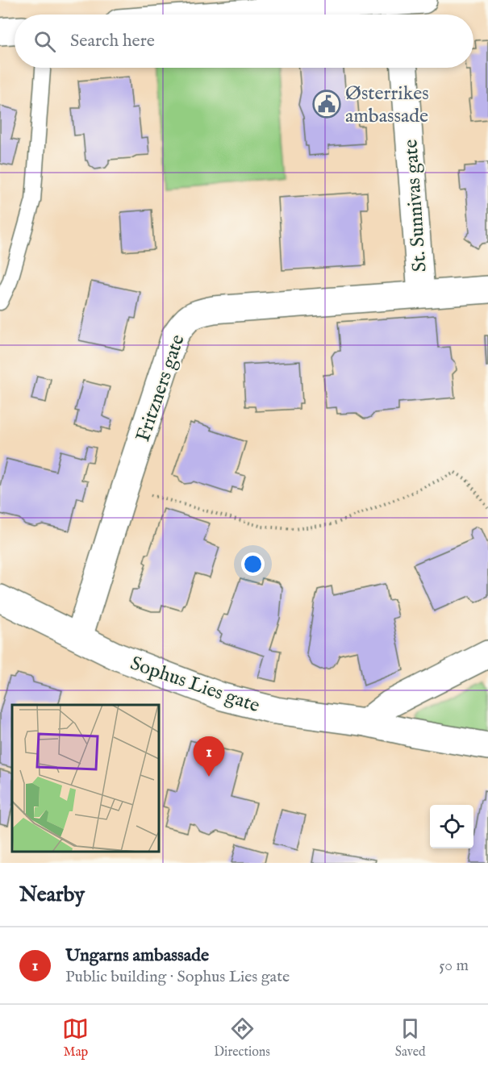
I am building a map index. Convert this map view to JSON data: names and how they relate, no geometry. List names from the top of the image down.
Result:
{
  "streets": {
    "street": ["St. Sunnivas gate", "Fritzners gate", "Sophus Lies gate"]
  },
  "crossings": [
    ["St. Sunnivas gate", "Fritzners gate"],
    ["Fritzners gate", "Sophus Lies gate"]
  ],
  "places": {
    "public building": ["Østerrikes ambassade"]
  },
  "page": {
    "search": "Search here",
    "pins": "1",
    "heading": "Nearby",
    "list": [
      {
        "mark": "1",
        "name": "Ungarns ambassade",
        "note": "Public building · Sophus Lies gate",
        "value": "50 m"
      }
    ],
    "nav": ["Map", "Directions", "Saved"]
  }
}
